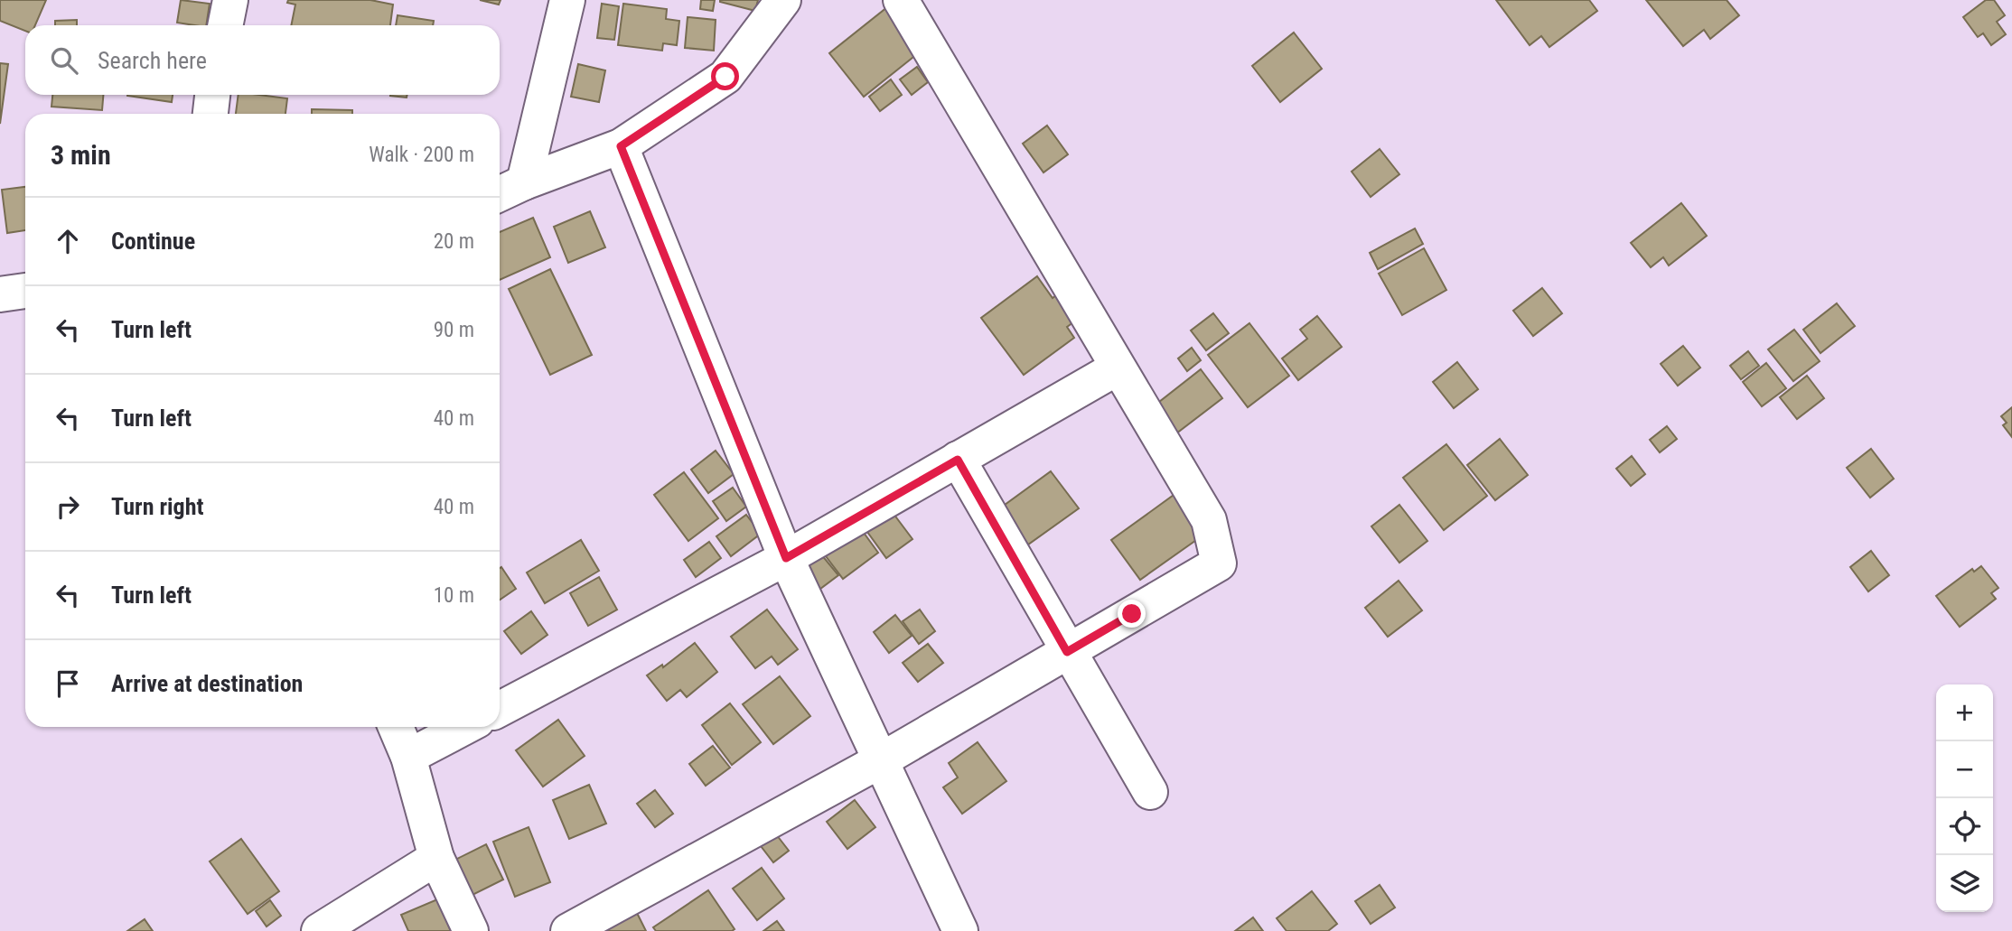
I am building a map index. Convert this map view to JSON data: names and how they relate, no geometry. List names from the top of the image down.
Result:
{
  "page": {
    "search": "Search here",
    "heading": ["3 min", "Walk · 200 m"],
    "list": [
      ["Continue", "20 m"],
      ["Turn left", "90 m"],
      ["Turn left", "40 m"],
      ["Turn right", "40 m"],
      ["Turn left", "10 m"],
      "Arrive at destination"
    ],
    "map_buttons": ["+", "−"]
  }
}
